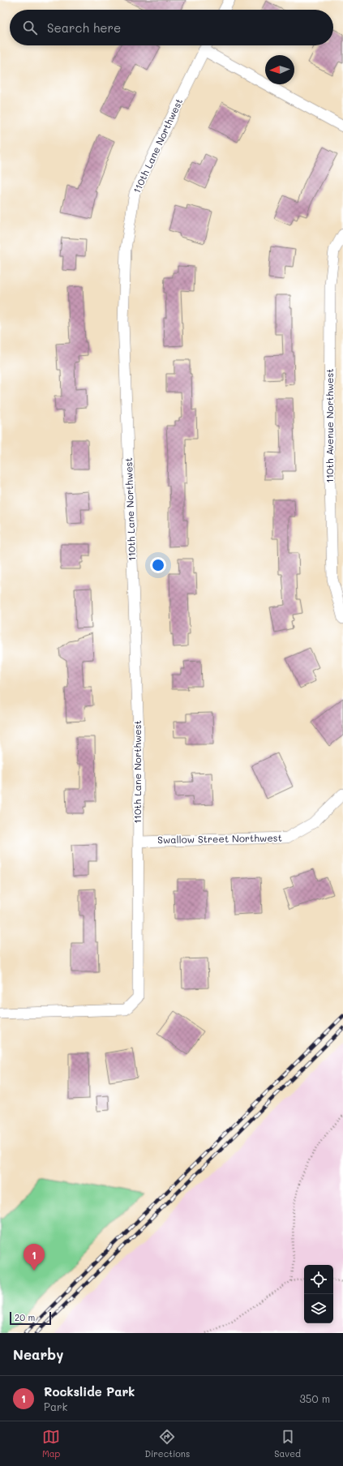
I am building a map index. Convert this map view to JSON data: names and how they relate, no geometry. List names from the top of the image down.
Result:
{
  "streets": {
    "street": ["110th Lane Northwest", "110th Avenue Northwest", "Swallow Street Northwest"]
  },
  "crossings": [
    ["110th Lane Northwest", "Swallow Street Northwest"]
  ],
  "scale_bar": "20 m",
  "north": "left",
  "page": {
    "search": "Search here",
    "pins": "1",
    "scale": "20 m",
    "heading": "Nearby",
    "list": [
      {
        "mark": "1",
        "name": "Rockslide Park",
        "note": "Park",
        "value": "350 m"
      }
    ],
    "nav": ["Map", "Directions", "Saved"]
  }
}
